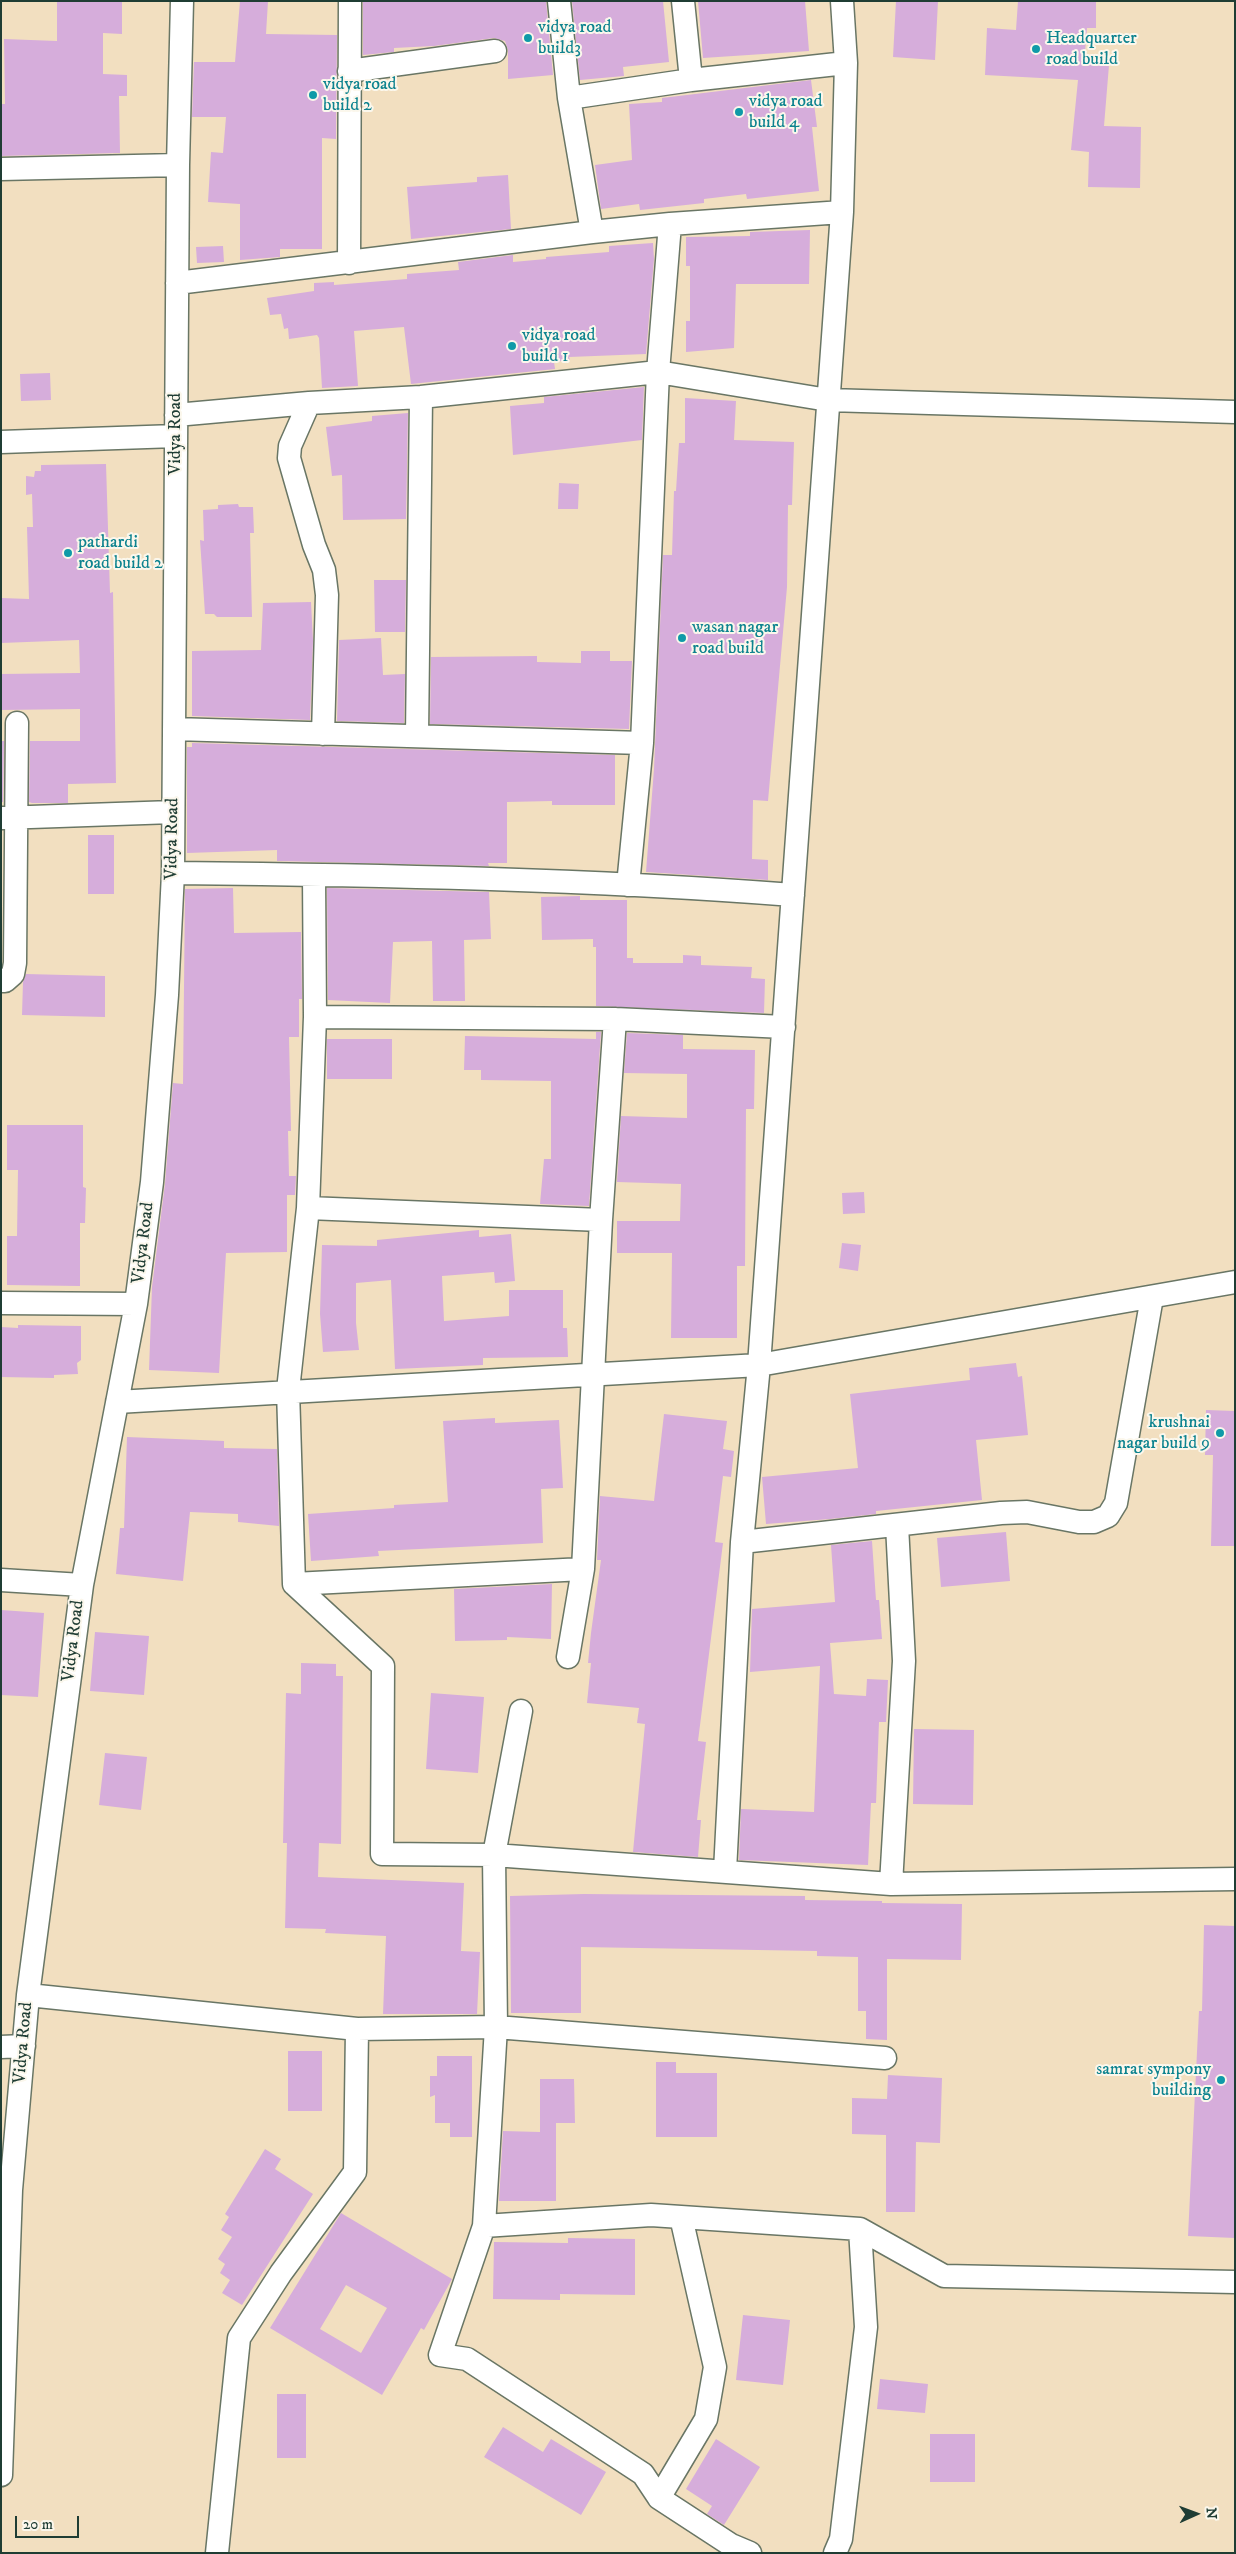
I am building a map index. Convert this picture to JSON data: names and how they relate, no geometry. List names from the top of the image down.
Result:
{
  "streets": {
    "street": ["Vidya Road"]
  },
  "places": [
    "vidya road build3",
    "Headquarter road build",
    "vidya road build 2",
    "vidya road build 4",
    "vidya road build 1",
    "pathardi road build 2",
    "wasan nagar road build",
    "krushnai nagar build 9",
    "samrat sympony building"
  ],
  "scale_bar": "20 m",
  "north": "right"
}
